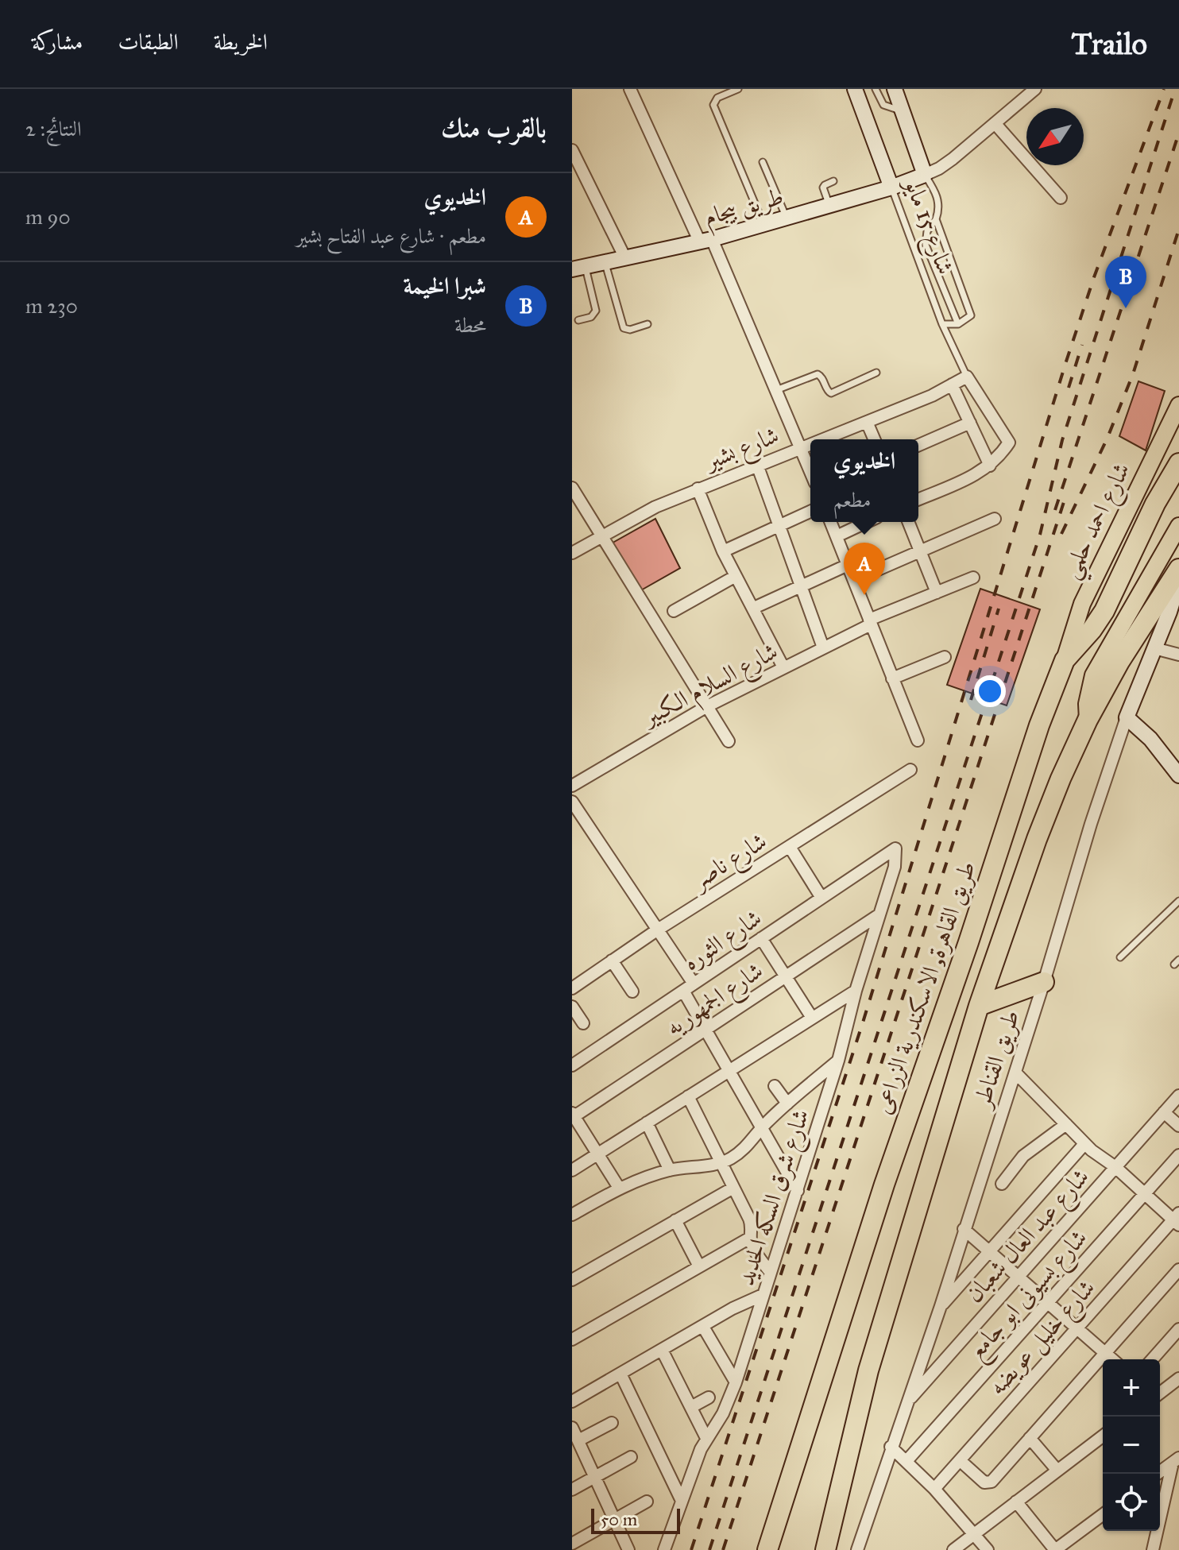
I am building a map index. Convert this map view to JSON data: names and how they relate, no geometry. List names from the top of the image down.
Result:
{
  "streets": {
    "highway": ["طريق القاهرة, الاسكندرية الزراعى"],
    "main road": [
      "طريق بيجام",
      "شارع 15 مايو",
      "شارع احمد حلمي",
      "طريق القناطر"
    ],
    "street": [
      "شارع بشير",
      "شارع السلام الكبير",
      "شارع ناصر",
      "شارع الثوره",
      "شارع الجمهوريه",
      "شارع شرق السكه الحديد",
      "شارع عبد العال شعبان",
      "شارع بسيونى ابو جامع",
      "شارع خليل عويضه"
    ]
  },
  "crossings": [
    ["طريق بيجام", "شارع 15 مايو"],
    ["شارع 15 مايو", "شارع بشير"],
    ["شارع احمد حلمي", "طريق القاهرة, الاسكندرية الزراعى"],
    ["شارع الثوره", "شارع شرق السكه الحديد"],
    ["شارع الجمهوريه", "شارع شرق السكه الحديد"],
    ["طريق القناطر", "شارع عبد العال شعبان"]
  ],
  "scale_bar": "50 m",
  "north": "bottom left",
  "page": {
    "header": "Trailo",
    "nav": ["الخريطة", "الطبقات", "مشاركة"],
    "heading": ["بالقرب منك", "النتائج: 2"],
    "list": [
      {
        "mark": "A",
        "name": "الخديوي",
        "note": "مطعم · شارع عبد الفتاح بشير",
        "value": "90 m"
      },
      {
        "mark": "B",
        "name": "شبرا الخيمة",
        "note": "محطة",
        "value": "230 m"
      }
    ],
    "pins": ["B", "A"],
    "popup": ["الخديوي", "مطعم"],
    "map_buttons": ["+", "−"],
    "scale": "50 m"
  }
}
